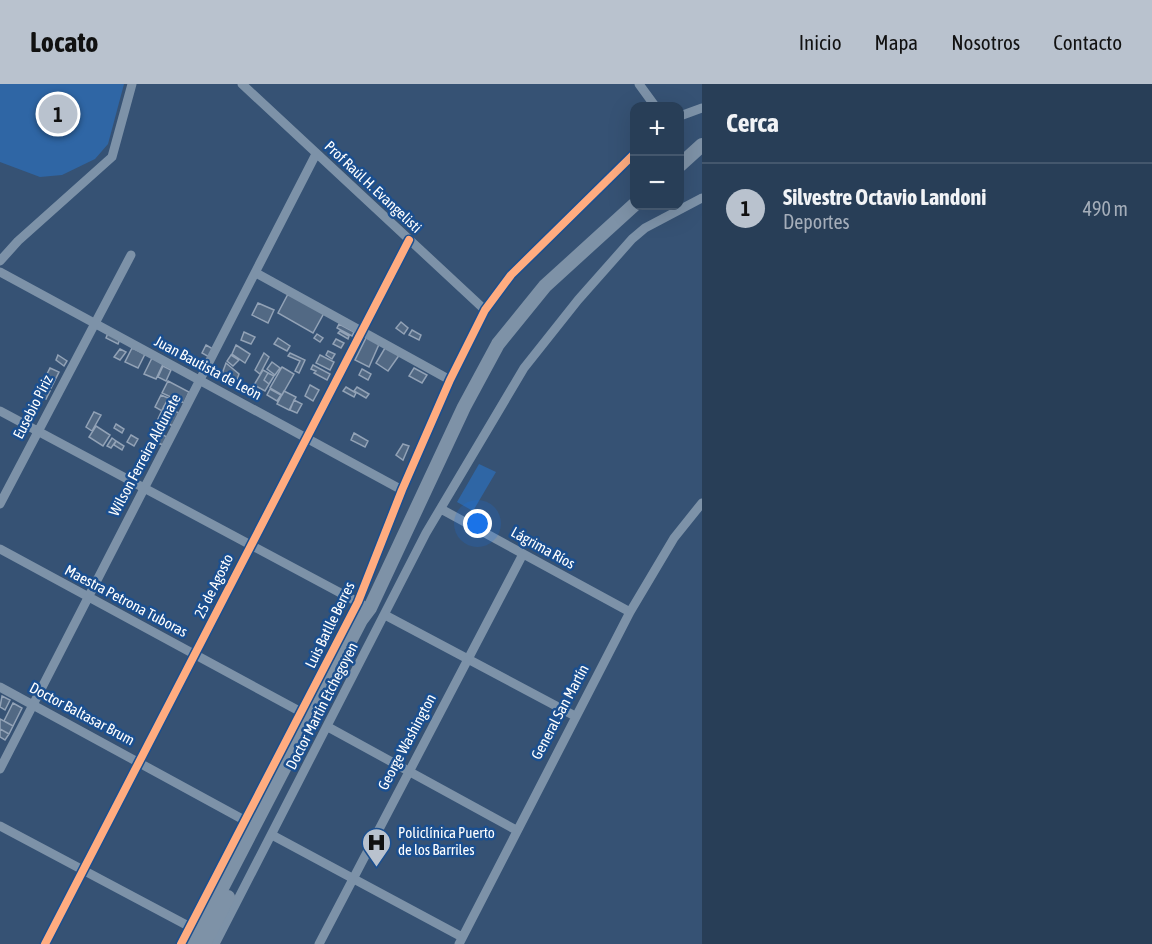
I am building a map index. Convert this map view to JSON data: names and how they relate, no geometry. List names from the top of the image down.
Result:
{
  "streets": {
    "street": [
      "Prof Raúl H. Evangelisti",
      "Juan Bautista de León",
      "Eusebio Píriz",
      "Wilson Ferreira Aldunate",
      "Lágrima Ríos",
      "25 de Agosto",
      "Maestra Petrona Tuboras",
      "Luis Batlle Berres",
      "Doctor Martín Etchegoyen",
      "General San Martín",
      "Doctor Baltasar Brum",
      "George Washington"
    ]
  },
  "crossings": [
    ["Prof Raúl H. Evangelisti", "Wilson Ferreira Aldunate"],
    ["Prof Raúl H. Evangelisti", "25 de Agosto"],
    ["Prof Raúl H. Evangelisti", "Luis Batlle Berres"],
    ["Juan Bautista de León", "Eusebio Píriz"],
    ["Juan Bautista de León", "Wilson Ferreira Aldunate"],
    ["Juan Bautista de León", "25 de Agosto"],
    ["Juan Bautista de León", "Luis Batlle Berres"],
    ["Wilson Ferreira Aldunate", "Maestra Petrona Tuboras"],
    ["Wilson Ferreira Aldunate", "Doctor Baltasar Brum"],
    ["Lágrima Ríos", "Doctor Martín Etchegoyen"],
    ["Lágrima Ríos", "General San Martín"],
    ["Lágrima Ríos", "George Washington"],
    ["25 de Agosto", "Maestra Petrona Tuboras"],
    ["25 de Agosto", "Doctor Baltasar Brum"],
    ["Maestra Petrona Tuboras", "Luis Batlle Berres"],
    ["Luis Batlle Berres", "Doctor Martín Etchegoyen"],
    ["Luis Batlle Berres", "Doctor Baltasar Brum"]
  ],
  "places": {
    "hospital": ["Policlínica Puerto de los Barriles"]
  },
  "page": {
    "header": "Locato",
    "nav": [
      "Inicio",
      "Mapa",
      "Nosotros",
      "Contacto"
    ],
    "heading": "Cerca",
    "pins": "1",
    "map_buttons": ["+", "−"],
    "list": [
      {
        "mark": "1",
        "name": "Silvestre Octavio Landoni",
        "note": "Deportes",
        "value": "490 m"
      }
    ]
  }
}
